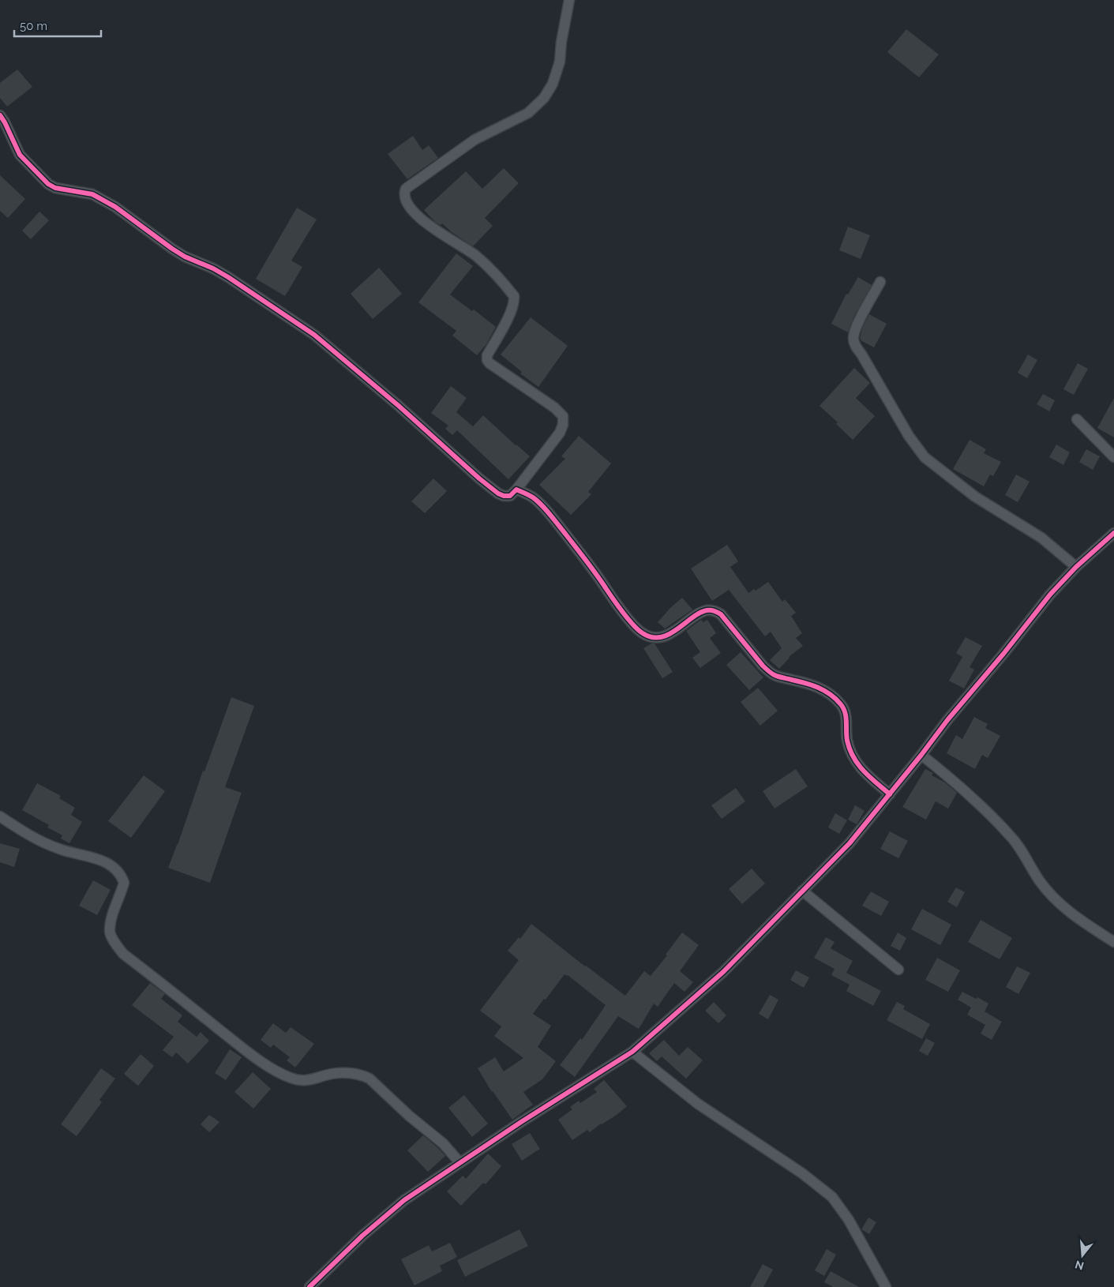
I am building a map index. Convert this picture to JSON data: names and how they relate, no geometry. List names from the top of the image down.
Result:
{
  "scale_bar": "50 m",
  "north": "bottom"
}
